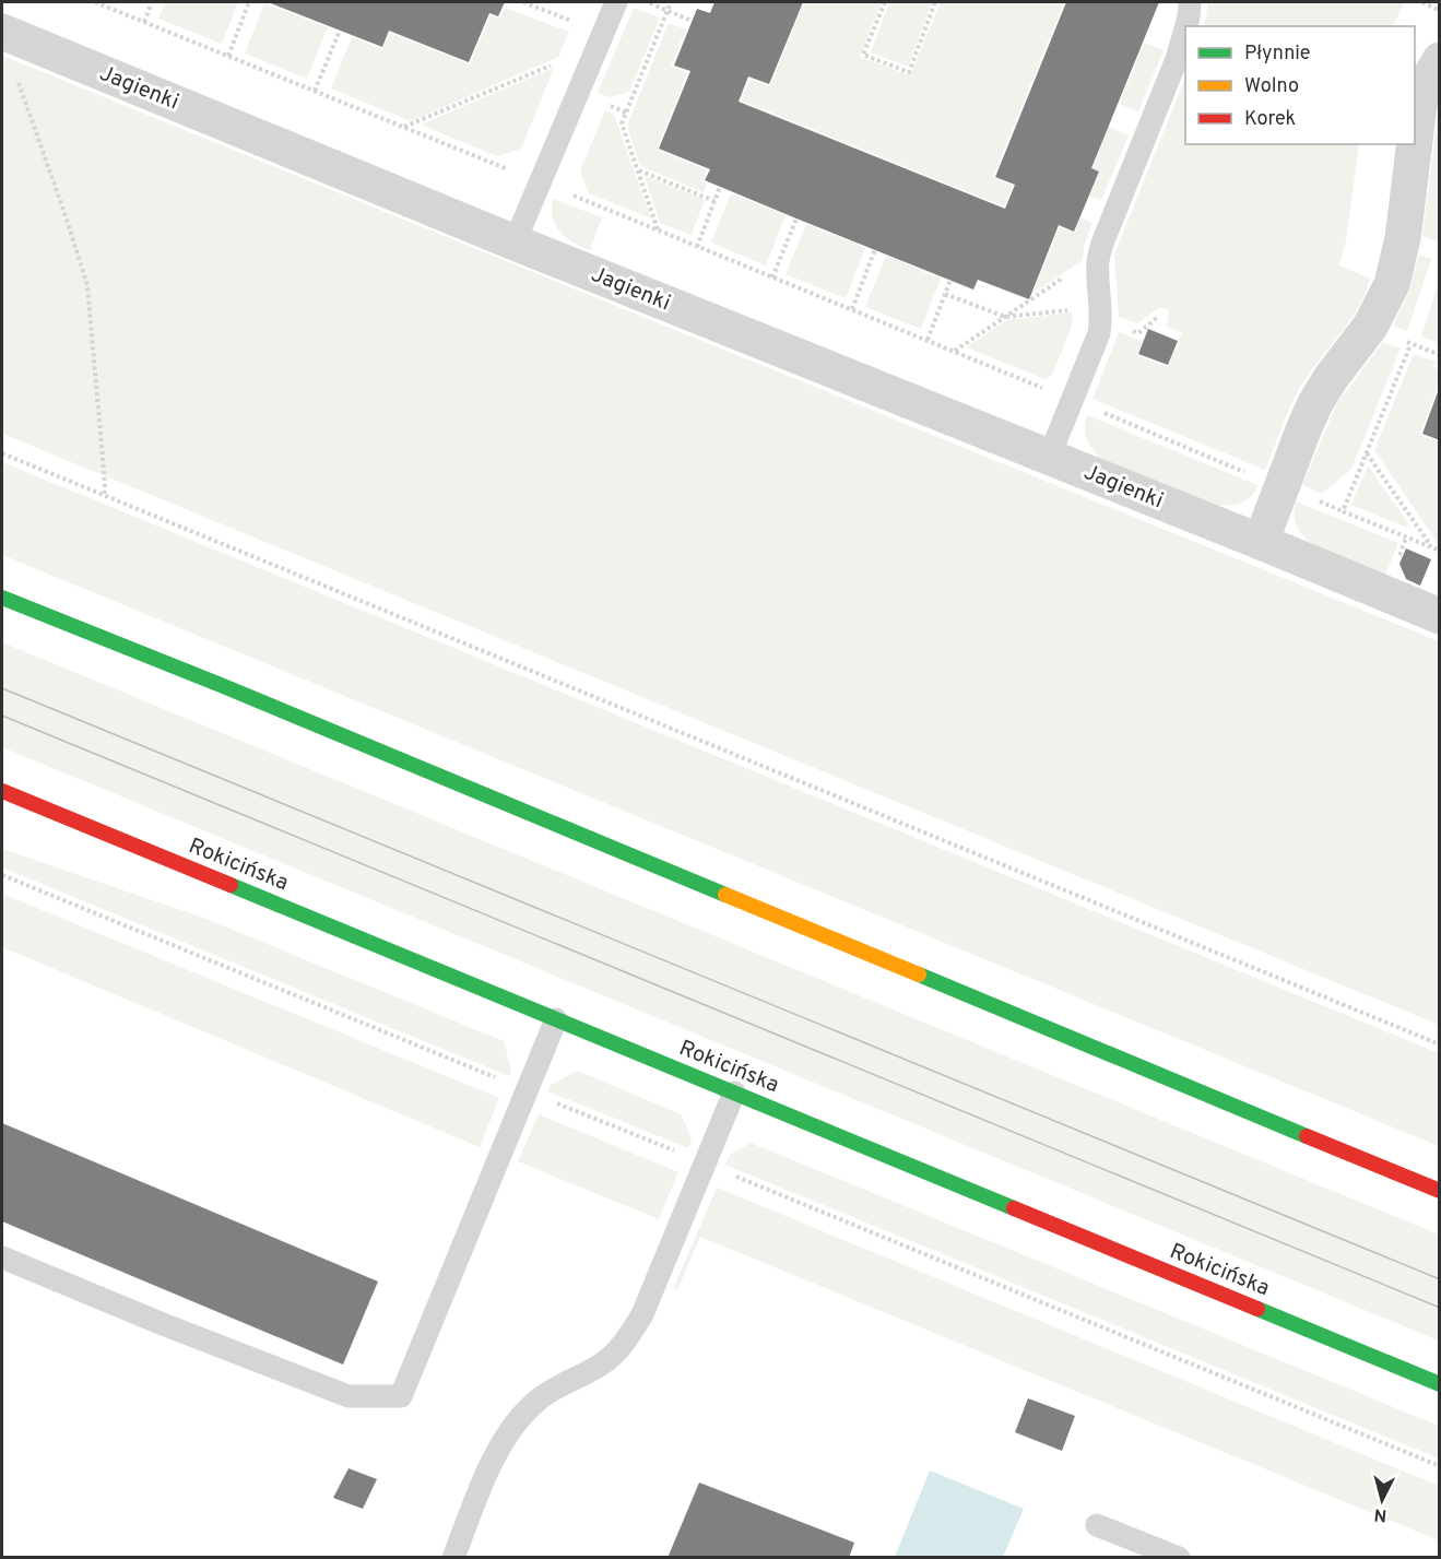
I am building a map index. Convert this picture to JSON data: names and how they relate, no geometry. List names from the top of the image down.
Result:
{
  "streets": {
    "main road": ["Rokicińska"],
    "street": ["Jagienki"]
  },
  "legend": ["Płynnie", "Wolno", "Korek"],
  "north": "bottom"
}
